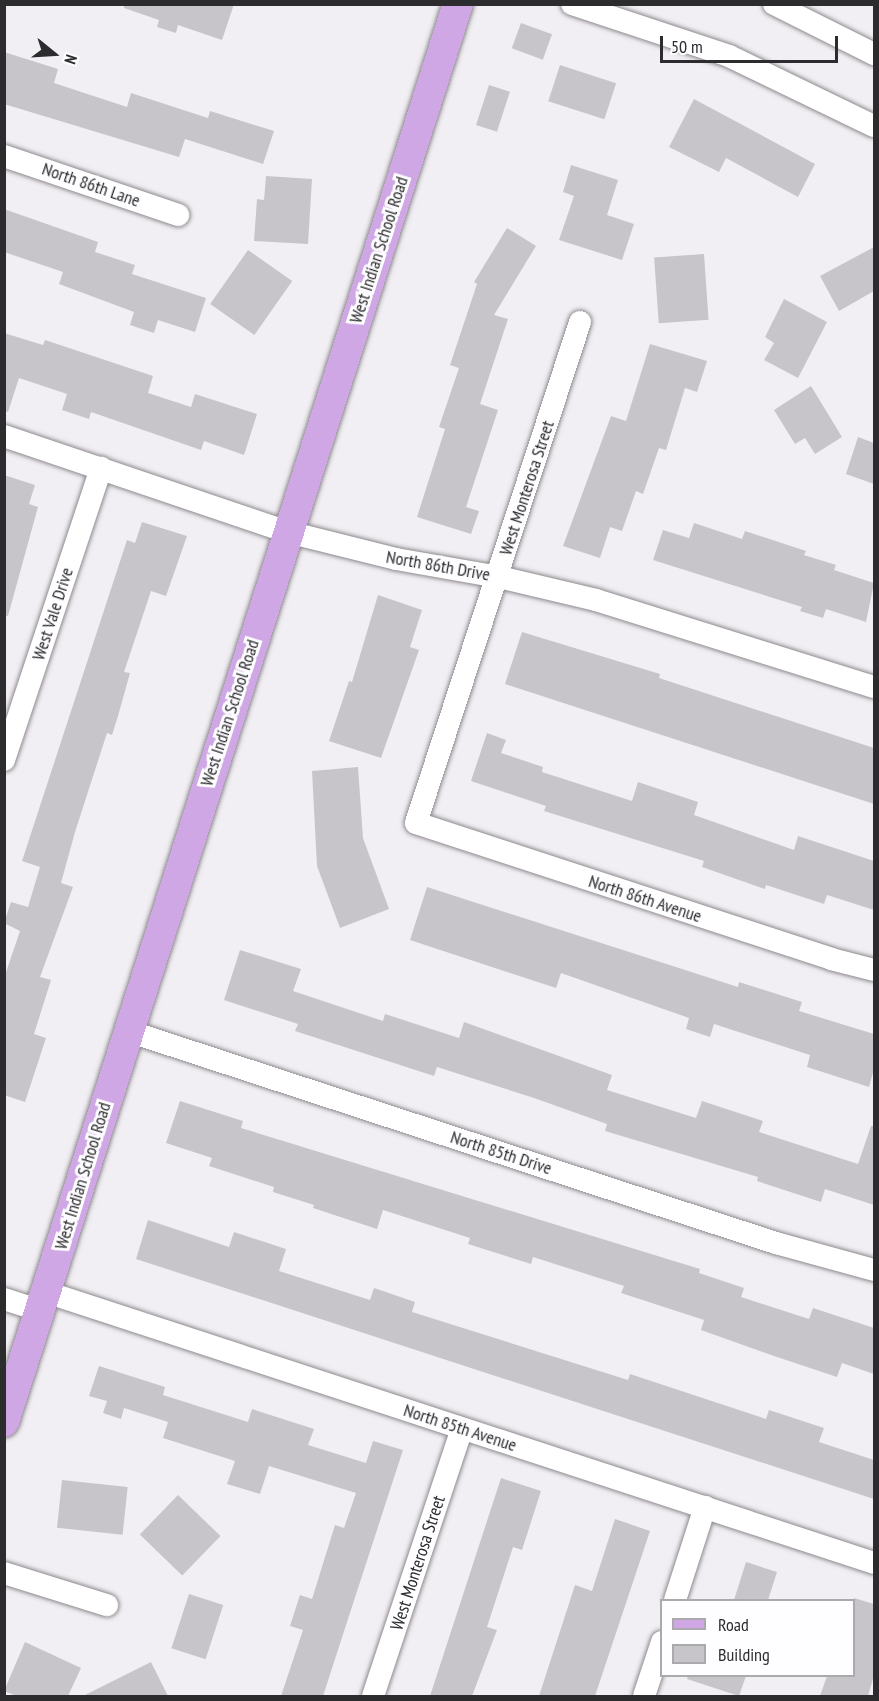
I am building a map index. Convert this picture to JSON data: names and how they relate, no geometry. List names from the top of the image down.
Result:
{
  "streets": {
    "main road": ["West Indian School Road"],
    "street": [
      "North 86th Lane",
      "West Monterosa Street",
      "North 86th Drive",
      "West Vale Drive",
      "North 86th Avenue",
      "North 85th Drive",
      "North 85th Avenue"
    ]
  },
  "crossings": [
    ["West Indian School Road", "North 86th Drive"],
    ["West Indian School Road", "North 85th Drive"],
    ["West Indian School Road", "North 85th Avenue"],
    ["West Monterosa Street", "North 86th Drive"],
    ["West Monterosa Street", "North 86th Avenue"],
    ["West Monterosa Street", "North 85th Avenue"],
    ["North 86th Drive", "West Vale Drive"]
  ],
  "legend": ["Road", "Building"],
  "scale_bar": "50 m",
  "north": "right"
}
